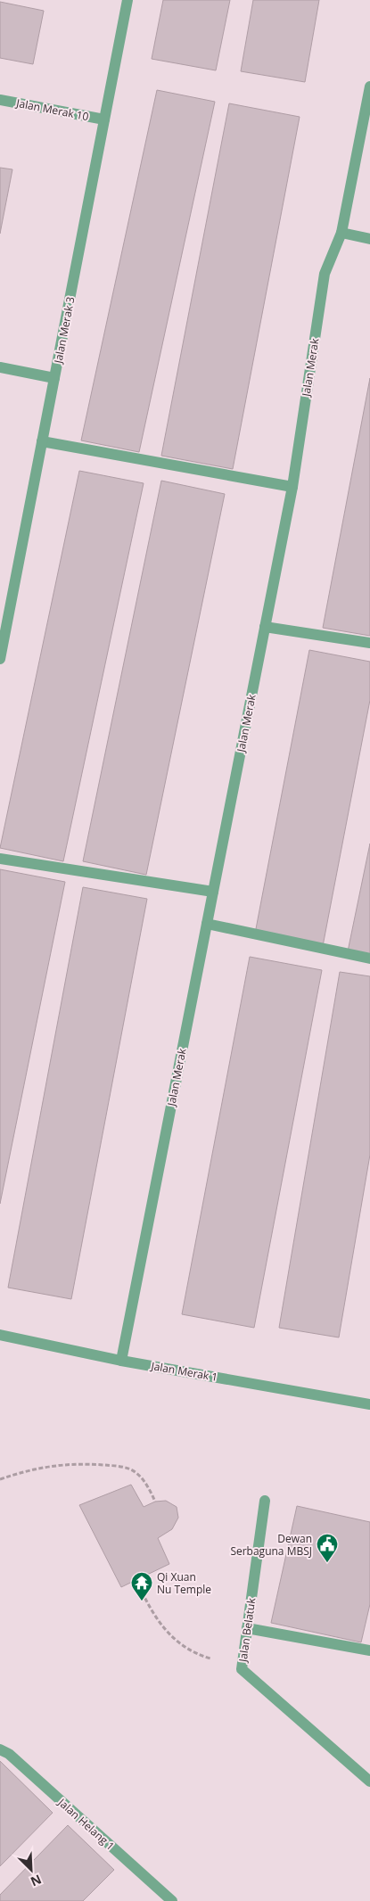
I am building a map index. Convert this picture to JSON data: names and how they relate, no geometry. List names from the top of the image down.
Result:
{
  "streets": {
    "street": [
      "Jalan Merak 10",
      "Jalan Merak 3",
      "Jalan Merak",
      "Jalan Merak 1",
      "Jalan Belatuk",
      "Jalan Helang 1"
    ]
  },
  "crossings": [
    ["Jalan Merak 10", "Jalan Merak 3"],
    ["Jalan Merak", "Jalan Merak 1"]
  ],
  "places": {
    "public building": ["Dewan Serbaguna MBSJ"],
    "temple": ["Qi Xuan Nu Temple"]
  },
  "north": "bottom right"
}
